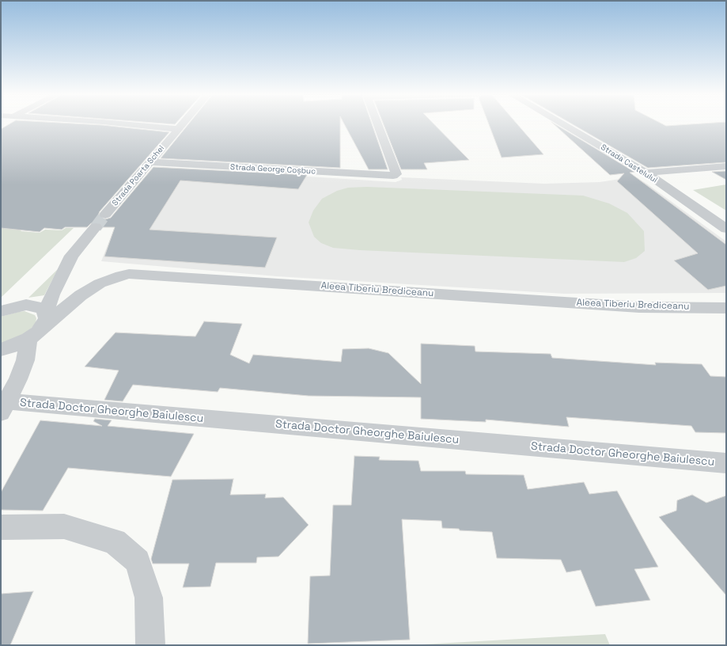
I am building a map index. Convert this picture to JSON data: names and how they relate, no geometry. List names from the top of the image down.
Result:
{
  "streets": {
    "street": [
      "Strada Castelului",
      "Strada George Coșbuc",
      "Strada Poarta Schei",
      "Aleea Tiberiu Brediceanu",
      "Strada Doctor Gheorghe Baiulescu"
    ]
  },
  "crossings": [
    ["Strada George Coșbuc", "Strada Poarta Schei"]
  ]
}
